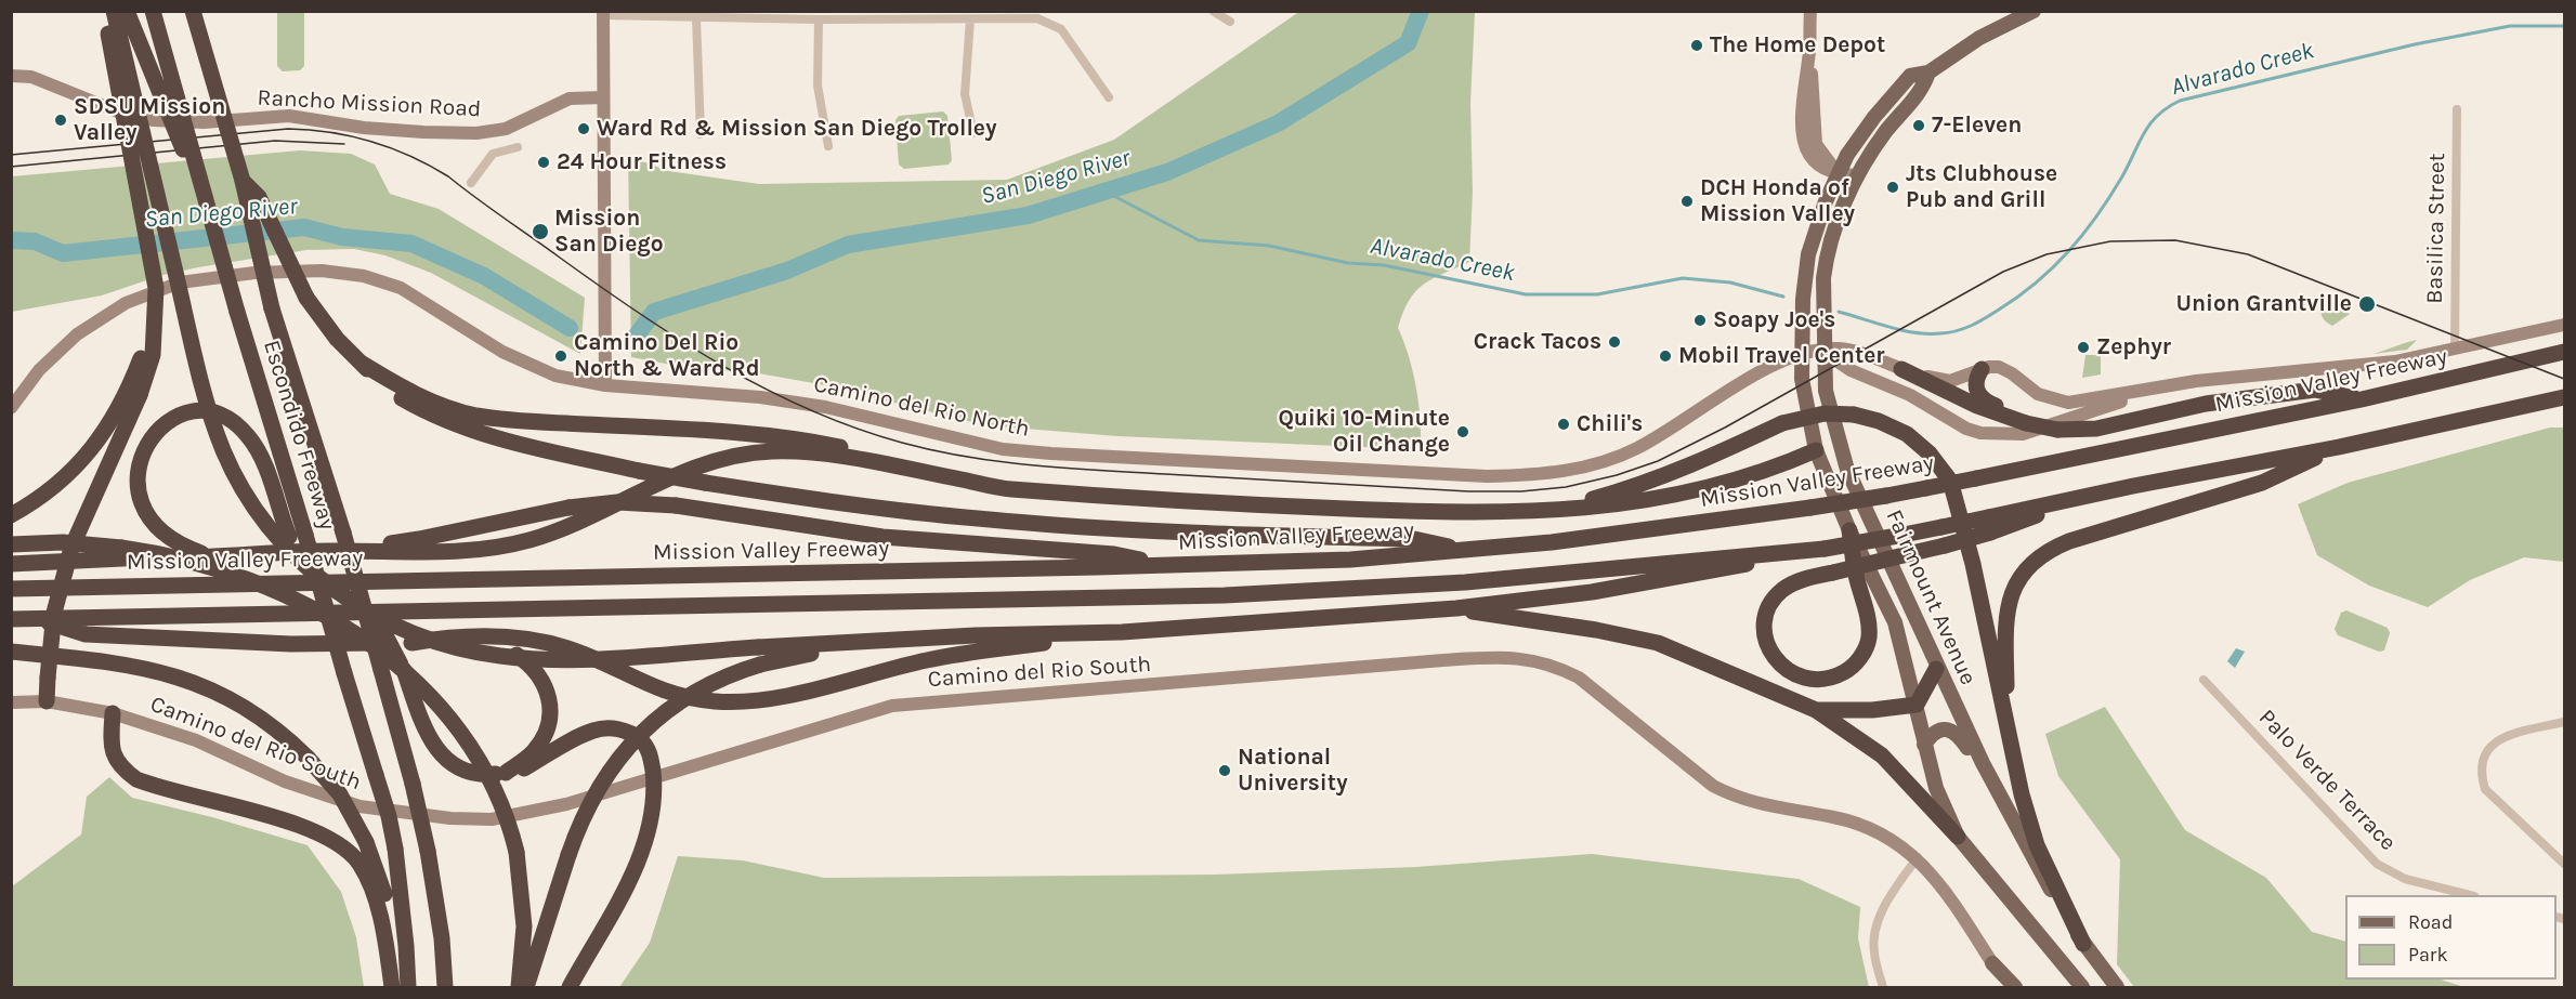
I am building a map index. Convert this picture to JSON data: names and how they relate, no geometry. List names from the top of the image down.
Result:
{
  "streets": {
    "highway": ["Mission Valley Freeway", "Escondido Freeway"],
    "main road": ["Fairmount Avenue"],
    "street": [
      "Rancho Mission Road",
      "Basilica Street",
      "Camino del Rio North",
      "Camino del Rio South",
      "Palo Verde Terrace"
    ]
  },
  "crossings": [
    ["Camino del Rio North", "Fairmount Avenue"],
    ["Escondido Freeway", "Camino del Rio South"]
  ],
  "water": ["Alvarado Creek", "San Diego River"],
  "places": [
    "The Home Depot",
    "SDSU Mission Valley",
    "7-Eleven",
    "Ward Rd & Mission San Diego Trolley",
    "24 Hour Fitness",
    "Jts Clubhouse Pub and Grill",
    "DCH Honda of Mission Valley",
    "Mission San Diego",
    "Union Grantville",
    "Soapy Joe's",
    "Crack Tacos",
    "Zephyr",
    "Camino Del Rio North & Ward Rd",
    "Mobil Travel Center",
    "Chili's",
    "Quiki 10-Minute Oil Change",
    "National University"
  ],
  "legend": ["Road", "Park"]
}
